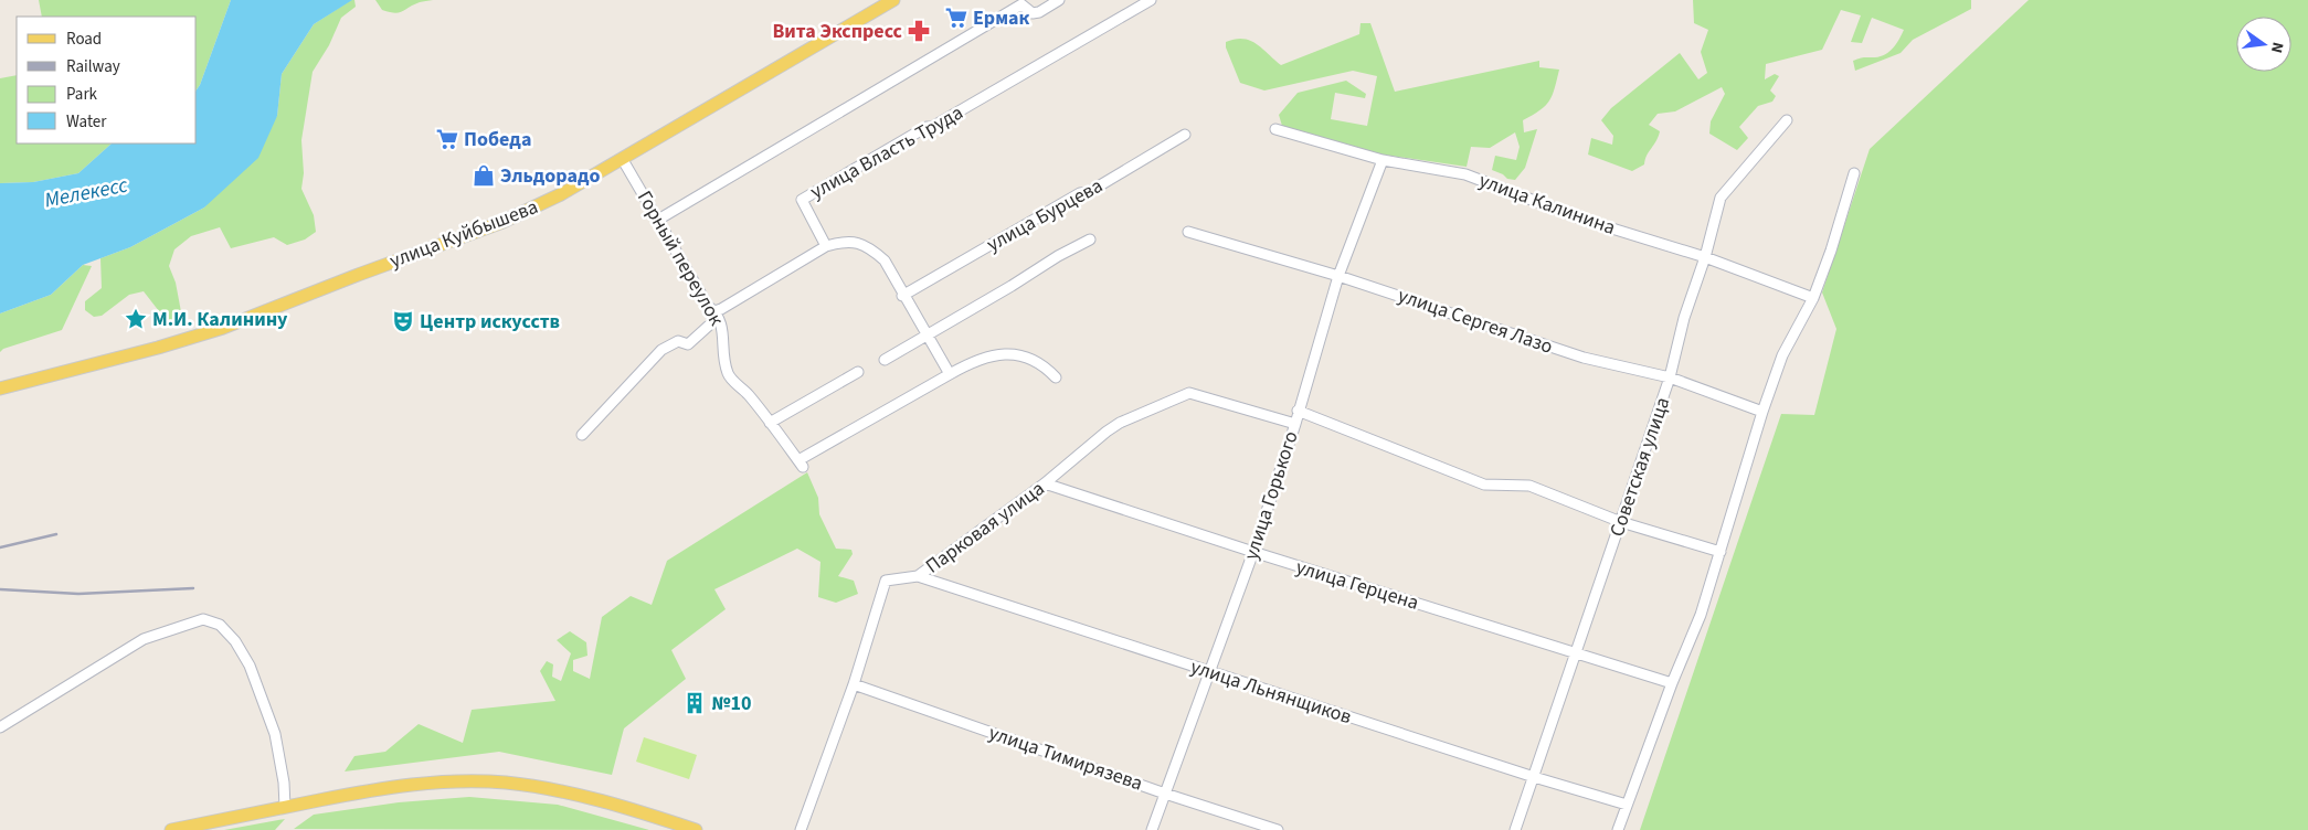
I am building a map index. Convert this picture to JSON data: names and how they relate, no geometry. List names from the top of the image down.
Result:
{
  "streets": {
    "main road": ["улица Куйбышева"],
    "street": [
      "улица Власть Труда",
      "улица Калинина",
      "улица Бурцева",
      "Горный переулок",
      "улица Сергея Лазо",
      "Советская улица",
      "улица Горького",
      "Парковая улица",
      "улица Герцена",
      "улица Льнянщиков",
      "улица Тимирязева"
    ]
  },
  "crossings": [
    ["улица Калинина", "Советская улица"],
    ["улица Калинина", "улица Горького"],
    ["улица Куйбышева", "Горный переулок"],
    ["улица Сергея Лазо", "Советская улица"],
    ["улица Сергея Лазо", "улица Горького"],
    ["Советская улица", "улица Герцена"],
    ["Советская улица", "улица Льнянщиков"],
    ["улица Горького", "Парковая улица"],
    ["улица Горького", "улица Герцена"],
    ["улица Горького", "улица Льнянщиков"],
    ["улица Горького", "улица Тимирязева"],
    ["Парковая улица", "улица Герцена"],
    ["Парковая улица", "улица Льнянщиков"],
    ["Парковая улица", "улица Тимирязева"]
  ],
  "water": ["Мелекесс"],
  "places": {
    "supermarket": ["Ермак", "Победа"],
    "pharmacy": ["Вита Экспресс"],
    "shop": ["Эльдорадо"],
    "place": ["М.И. Калинину"],
    "theatre": ["Центр искусств"],
    "building": ["№10"]
  },
  "legend": [
    "Road",
    "Railway",
    "Park",
    "Water"
  ],
  "north": "right"
}
